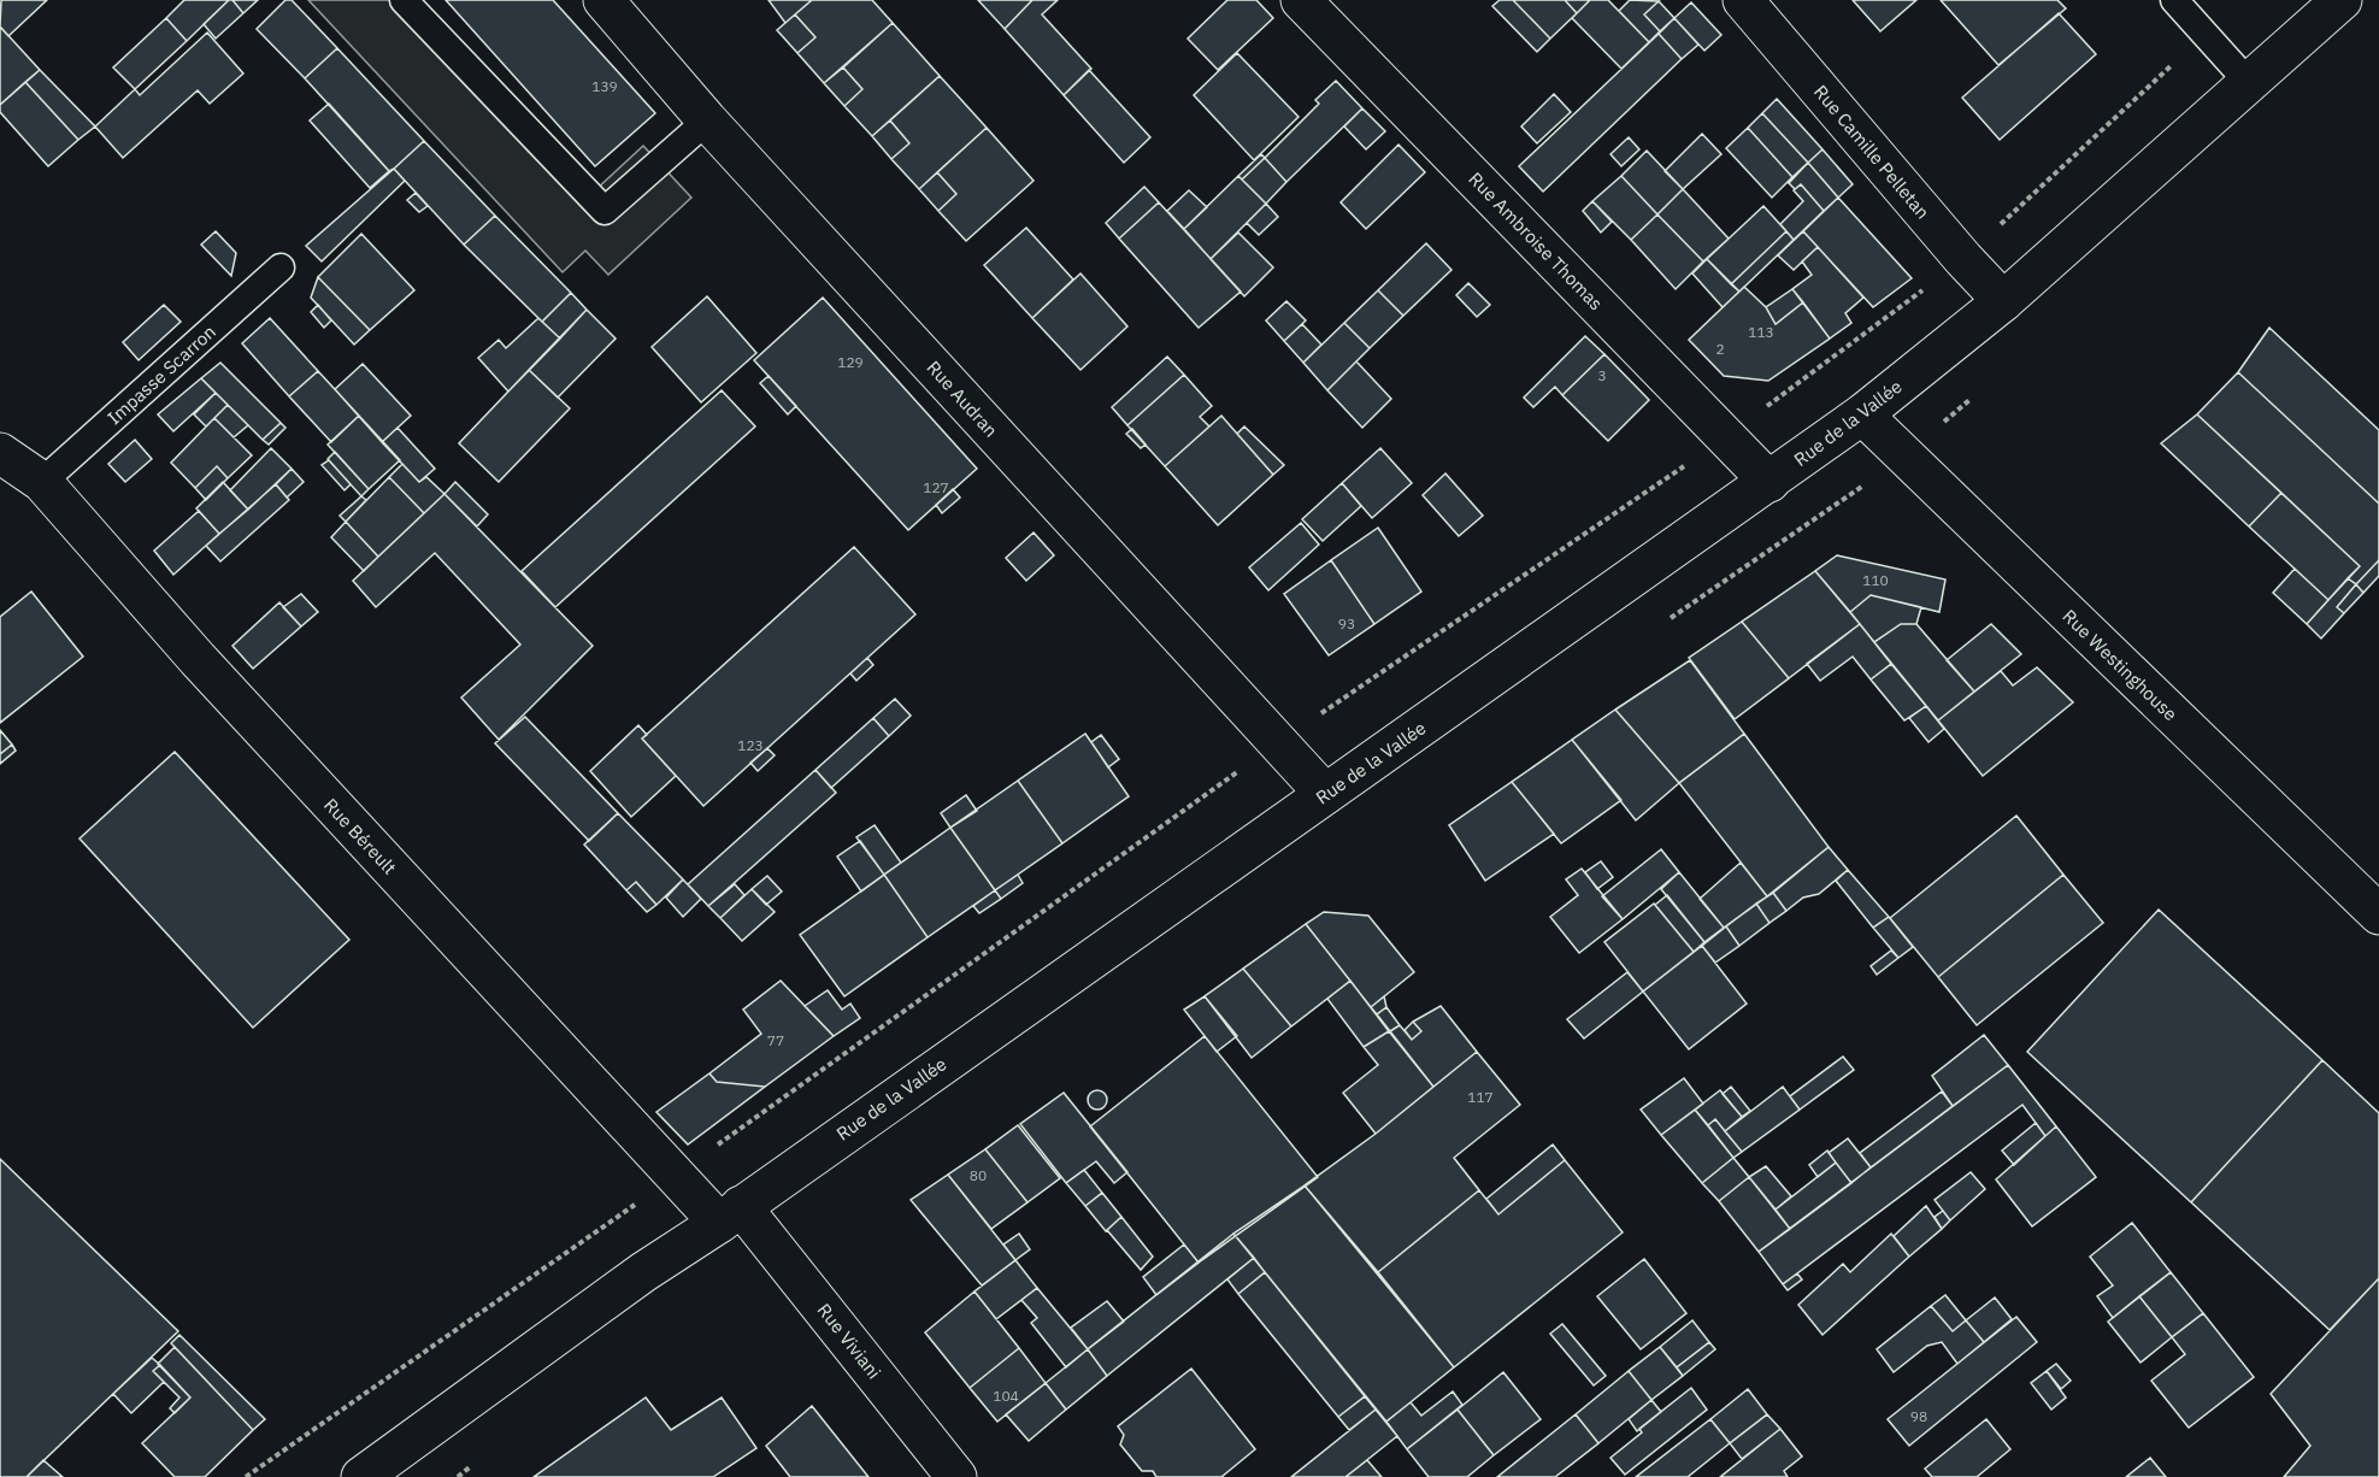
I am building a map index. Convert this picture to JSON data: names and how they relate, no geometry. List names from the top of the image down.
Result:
{
  "streets": {
    "street": [
      "Rue Camille Pelletan",
      "Rue Ambroise Thomas",
      "Rue Audran",
      "Rue de la Vallée",
      "Rue Westinghouse",
      "Rue Béreult",
      "Rue Viviani"
    ],
    "lane": ["Impasse Scarron"]
  },
  "crossings": [
    ["Rue Camille Pelletan", "Rue de la Vallée"],
    ["Rue Ambroise Thomas", "Rue de la Vallée"],
    ["Impasse Scarron", "Rue Béreult"],
    ["Rue Audran", "Rue de la Vallée"],
    ["Rue de la Vallée", "Rue Westinghouse"],
    ["Rue de la Vallée", "Rue Béreult"],
    ["Rue de la Vallée", "Rue Viviani"],
    ["Rue Béreult", "Rue Viviani"]
  ],
  "house_numbers": [
    "139",
    "113",
    "2",
    "129",
    "3",
    "127",
    "110",
    "93",
    "123",
    "77",
    "117",
    "80",
    "104",
    "98"
  ]
}
